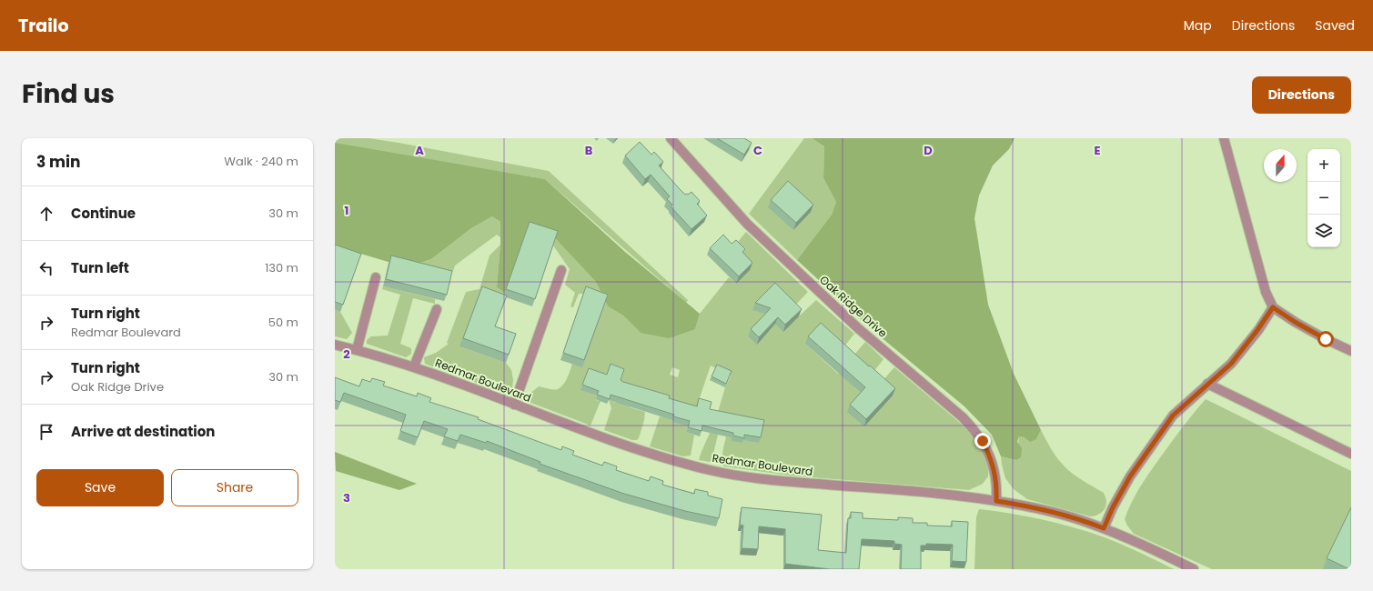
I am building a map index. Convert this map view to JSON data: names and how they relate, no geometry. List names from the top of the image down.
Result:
{
  "streets": {
    "street": ["Oak Ridge Drive", "Redmar Boulevard"]
  },
  "crossings": [
    ["Oak Ridge Drive", "Redmar Boulevard"]
  ],
  "north": "top",
  "page": {
    "header": "Trailo",
    "nav": ["Map", "Directions", "Saved"],
    "title": "Find us",
    "buttons": [
      "Directions",
      ["Save", "Share"]
    ],
    "heading": ["3 min", "Walk · 240 m"],
    "map_buttons": ["+", "−"],
    "list": [
      ["Continue", "30 m"],
      ["Turn left", "130 m"],
      ["Turn right", "Redmar Boulevard", "50 m"],
      ["Turn right", "Oak Ridge Drive", "30 m"],
      "Arrive at destination"
    ]
  },
  "grid": {
    "columns": [
      "A",
      "B",
      "C",
      "D",
      "E"
    ],
    "rows": ["1", "2", "3"]
  }
}
